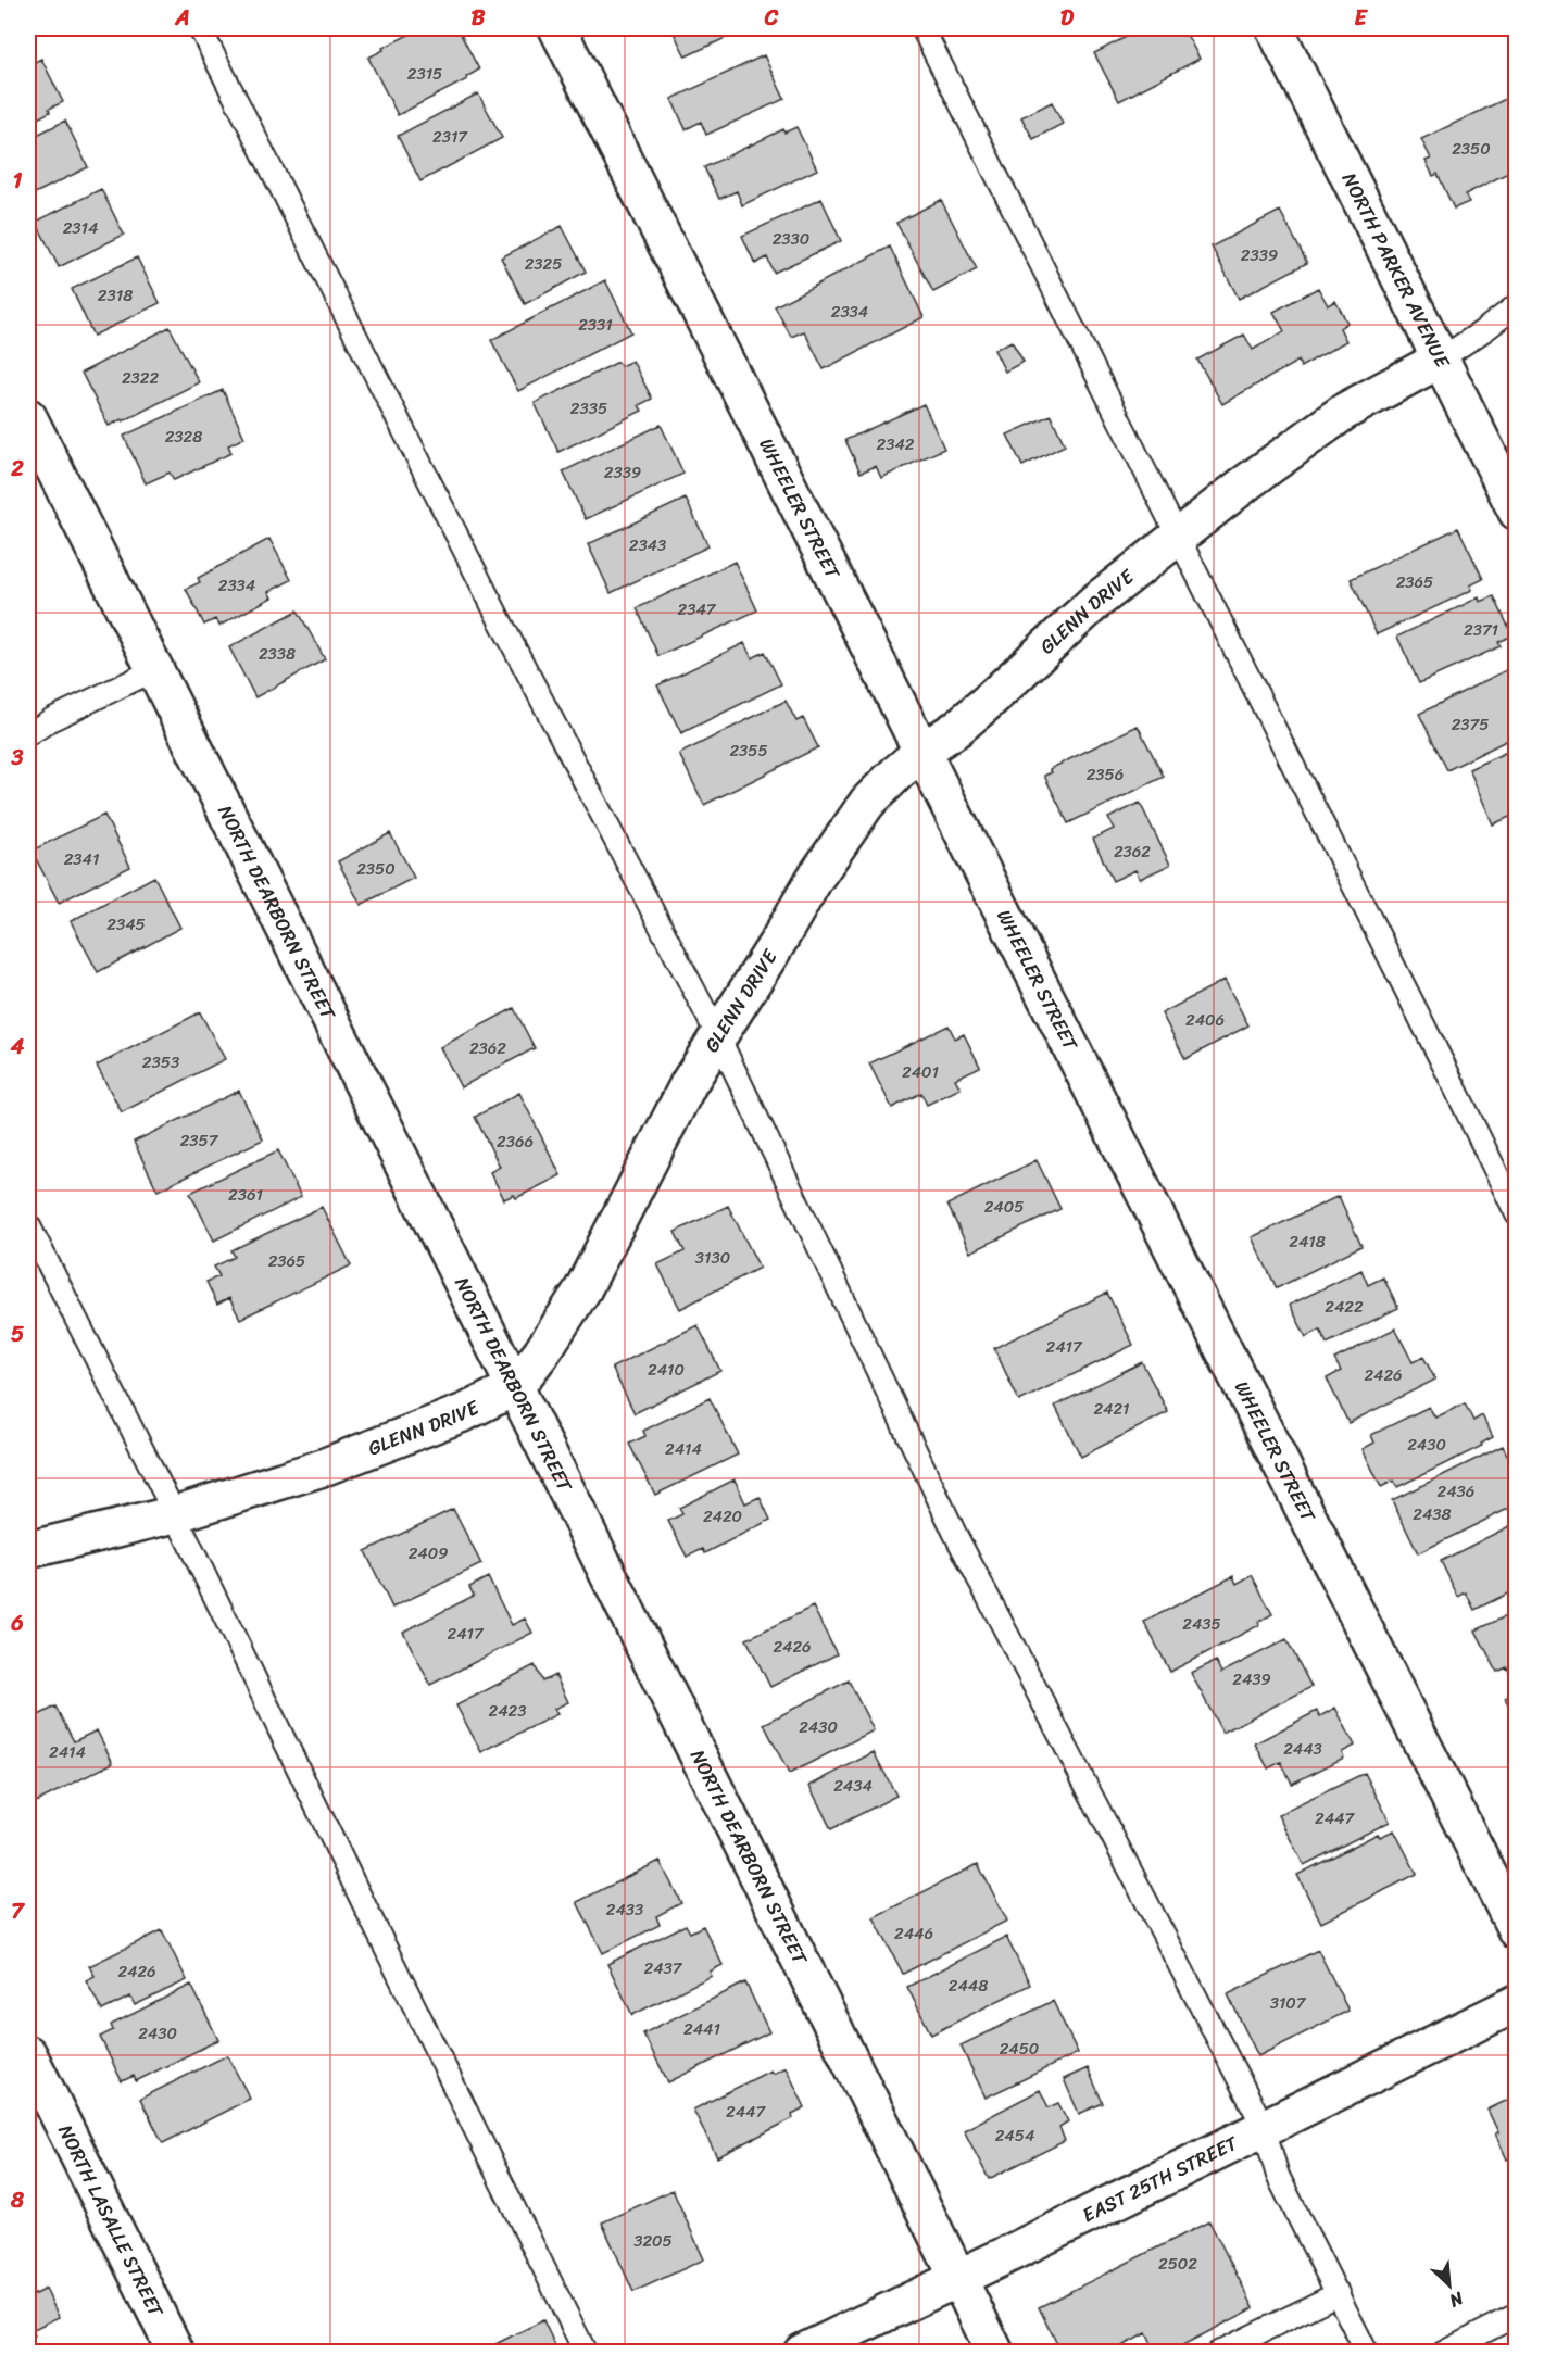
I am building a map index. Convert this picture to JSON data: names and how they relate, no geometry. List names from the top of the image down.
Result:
{
  "streets": {
    "street": [
      "NORTH PARKER AVENUE",
      "WHEELER STREET",
      "GLENN DRIVE",
      "NORTH DEARBORN STREET",
      "EAST 25TH STREET",
      "NORTH LASALLE STREET"
    ]
  },
  "crossings": [
    ["NORTH PARKER AVENUE", "GLENN DRIVE"],
    ["WHEELER STREET", "GLENN DRIVE"],
    ["GLENN DRIVE", "NORTH DEARBORN STREET"],
    ["NORTH DEARBORN STREET", "EAST 25TH STREET"]
  ],
  "house_numbers": [
    "2315",
    "2317",
    "2350",
    "2314",
    "2330",
    "2339",
    "2325",
    "2318",
    "2334",
    "2331",
    "2322",
    "2335",
    "2328",
    "2342",
    "2339",
    "2343",
    "2365",
    "2334",
    "2347",
    "2371",
    "2338",
    "2375",
    "2355",
    "2356",
    "2362",
    "2341",
    "2350",
    "2345",
    "2406",
    "2362",
    "2353",
    "2401",
    "2357",
    "2366",
    "2361",
    "2405",
    "2418",
    "3130",
    "2365",
    "2422",
    "2417",
    "2410",
    "2426",
    "2421",
    "2430",
    "2414",
    "2436",
    "2438",
    "2420",
    "2409",
    "2435",
    "2417",
    "2426",
    "2439",
    "2423",
    "2430",
    "2443",
    "2414",
    "2434",
    "2447",
    "2433",
    "2446",
    "2437",
    "2426",
    "2448",
    "3107",
    "2441",
    "2430",
    "2450",
    "2447",
    "2454",
    "3205",
    "2502"
  ],
  "north": "bottom right",
  "grid": {
    "columns": [
      "A",
      "B",
      "C",
      "D",
      "E"
    ],
    "rows": [
      "1",
      "2",
      "3",
      "4",
      "5",
      "6",
      "7",
      "8"
    ]
  }
}
